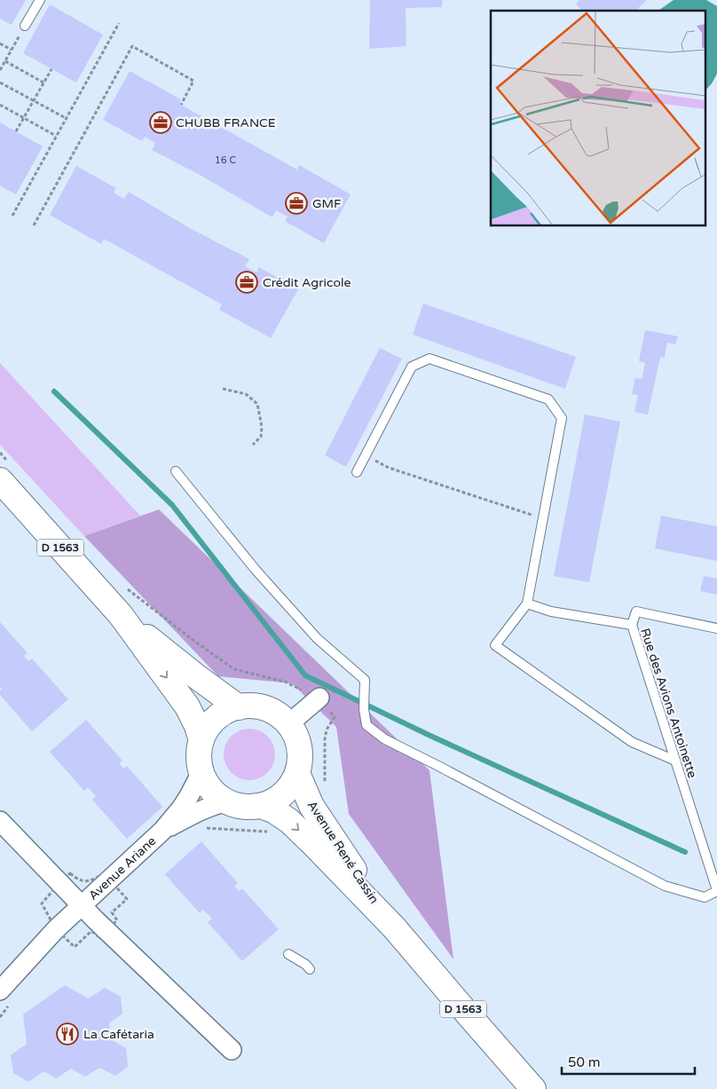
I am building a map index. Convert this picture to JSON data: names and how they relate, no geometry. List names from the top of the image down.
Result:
{
  "streets": {
    "main road": ["D 1563", "Avenue René Cassin"],
    "street": ["Avenue Ariane"],
    "lane": ["Rue des Avions Antoinette"]
  },
  "crossings": [
    ["D 1563", "Avenue René Cassin"],
    ["D 1563", "Avenue Ariane"],
    ["Avenue René Cassin", "Avenue Ariane"]
  ],
  "places": {
    "office": ["CHUBB FRANCE", "GMF", "Crédit Agricole"],
    "restaurant": ["La Cafétaria"]
  },
  "house_numbers": ["16 C"],
  "scale_bar": "50 m"
}
